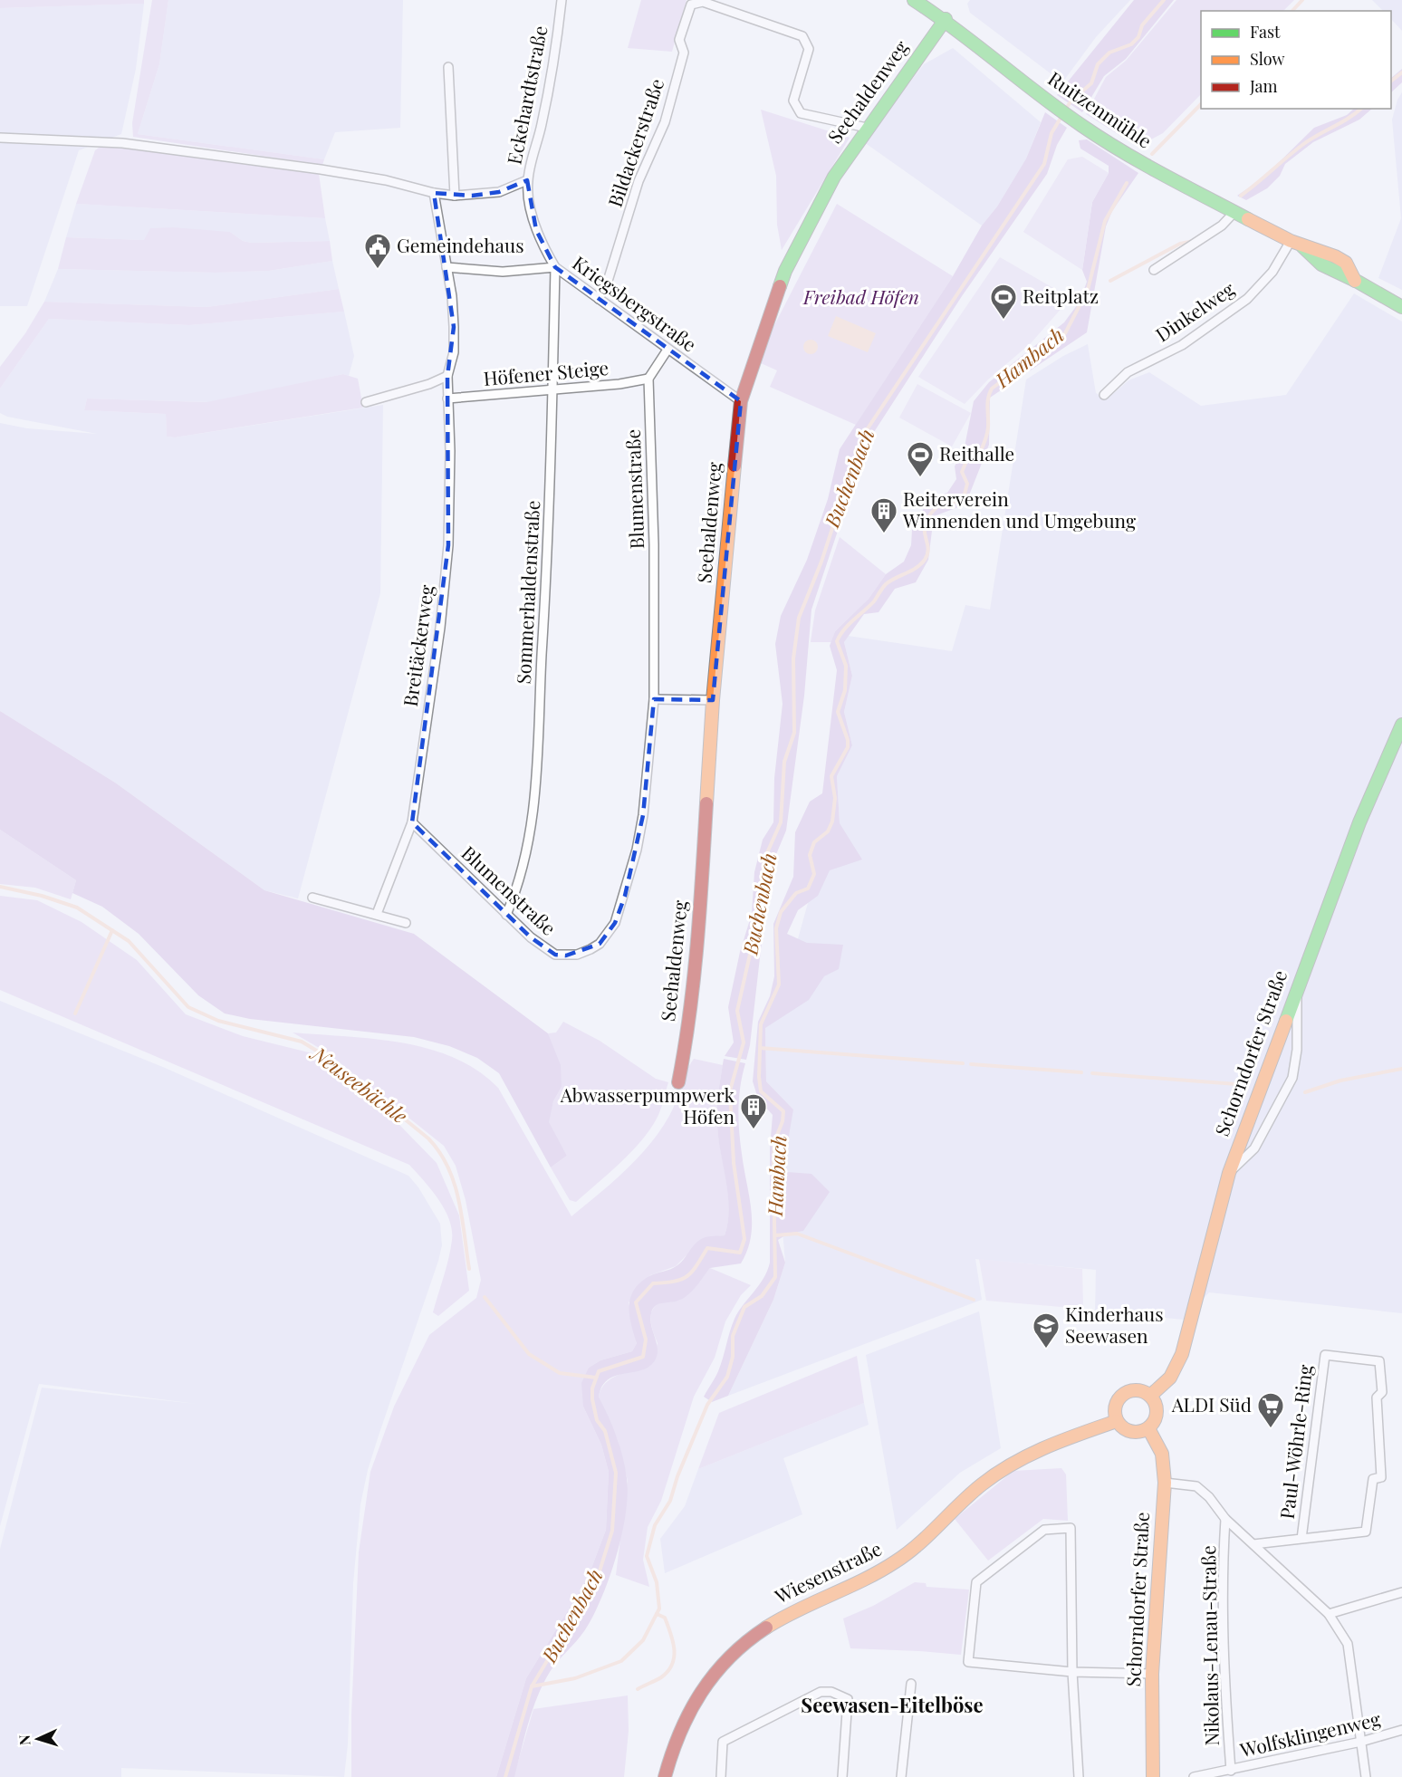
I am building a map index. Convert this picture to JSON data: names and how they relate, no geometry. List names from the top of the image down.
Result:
{
  "streets": {
    "street": [
      "Seehaldenweg",
      "Eckehardtstraße",
      "Ruitzenmühle",
      "Bildackerstraße",
      "Kriegsbergstraße",
      "Dinkelweg",
      "Höfener Steige",
      "Blumenstraße",
      "Sommerhaldenstraße",
      "Breitäckerweg",
      "Schorndorfer Straße",
      "Paul-Wöhrle-Ring",
      "Wiesenstraße",
      "Nikolaus-Lenau-Straße",
      "Wolfsklingenweg"
    ]
  },
  "crossings": [
    ["Seehaldenweg", "Ruitzenmühle"],
    ["Seehaldenweg", "Bildackerstraße"],
    ["Seehaldenweg", "Kriegsbergstraße"],
    ["Eckehardtstraße", "Kriegsbergstraße"],
    ["Eckehardtstraße", "Breitäckerweg"],
    ["Ruitzenmühle", "Dinkelweg"],
    ["Bildackerstraße", "Kriegsbergstraße"],
    ["Kriegsbergstraße", "Sommerhaldenstraße"],
    ["Höfener Steige", "Blumenstraße"],
    ["Höfener Steige", "Sommerhaldenstraße"],
    ["Höfener Steige", "Breitäckerweg"],
    ["Blumenstraße", "Sommerhaldenstraße"],
    ["Blumenstraße", "Breitäckerweg"],
    ["Schorndorfer Straße", "Wiesenstraße"],
    ["Nikolaus-Lenau-Straße", "Wolfsklingenweg"]
  ],
  "districts": ["Seewasen-Eitelböse"],
  "water": ["Hambach", "Buchenbach", "Neuseebächle"],
  "parks": ["Freibad Höfen"],
  "places": {
    "public building": ["Gemeindehaus"],
    "sports": ["Reitplatz", "Reithalle"],
    "building": ["Reiterverein Winnenden und Umgebung", "Abwasserpumpwerk Höfen"],
    "school or university": ["Kinderhaus Seewasen"],
    "supermarket": ["ALDI Süd"]
  },
  "legend": ["Fast", "Slow", "Jam"],
  "north": "left"
}
